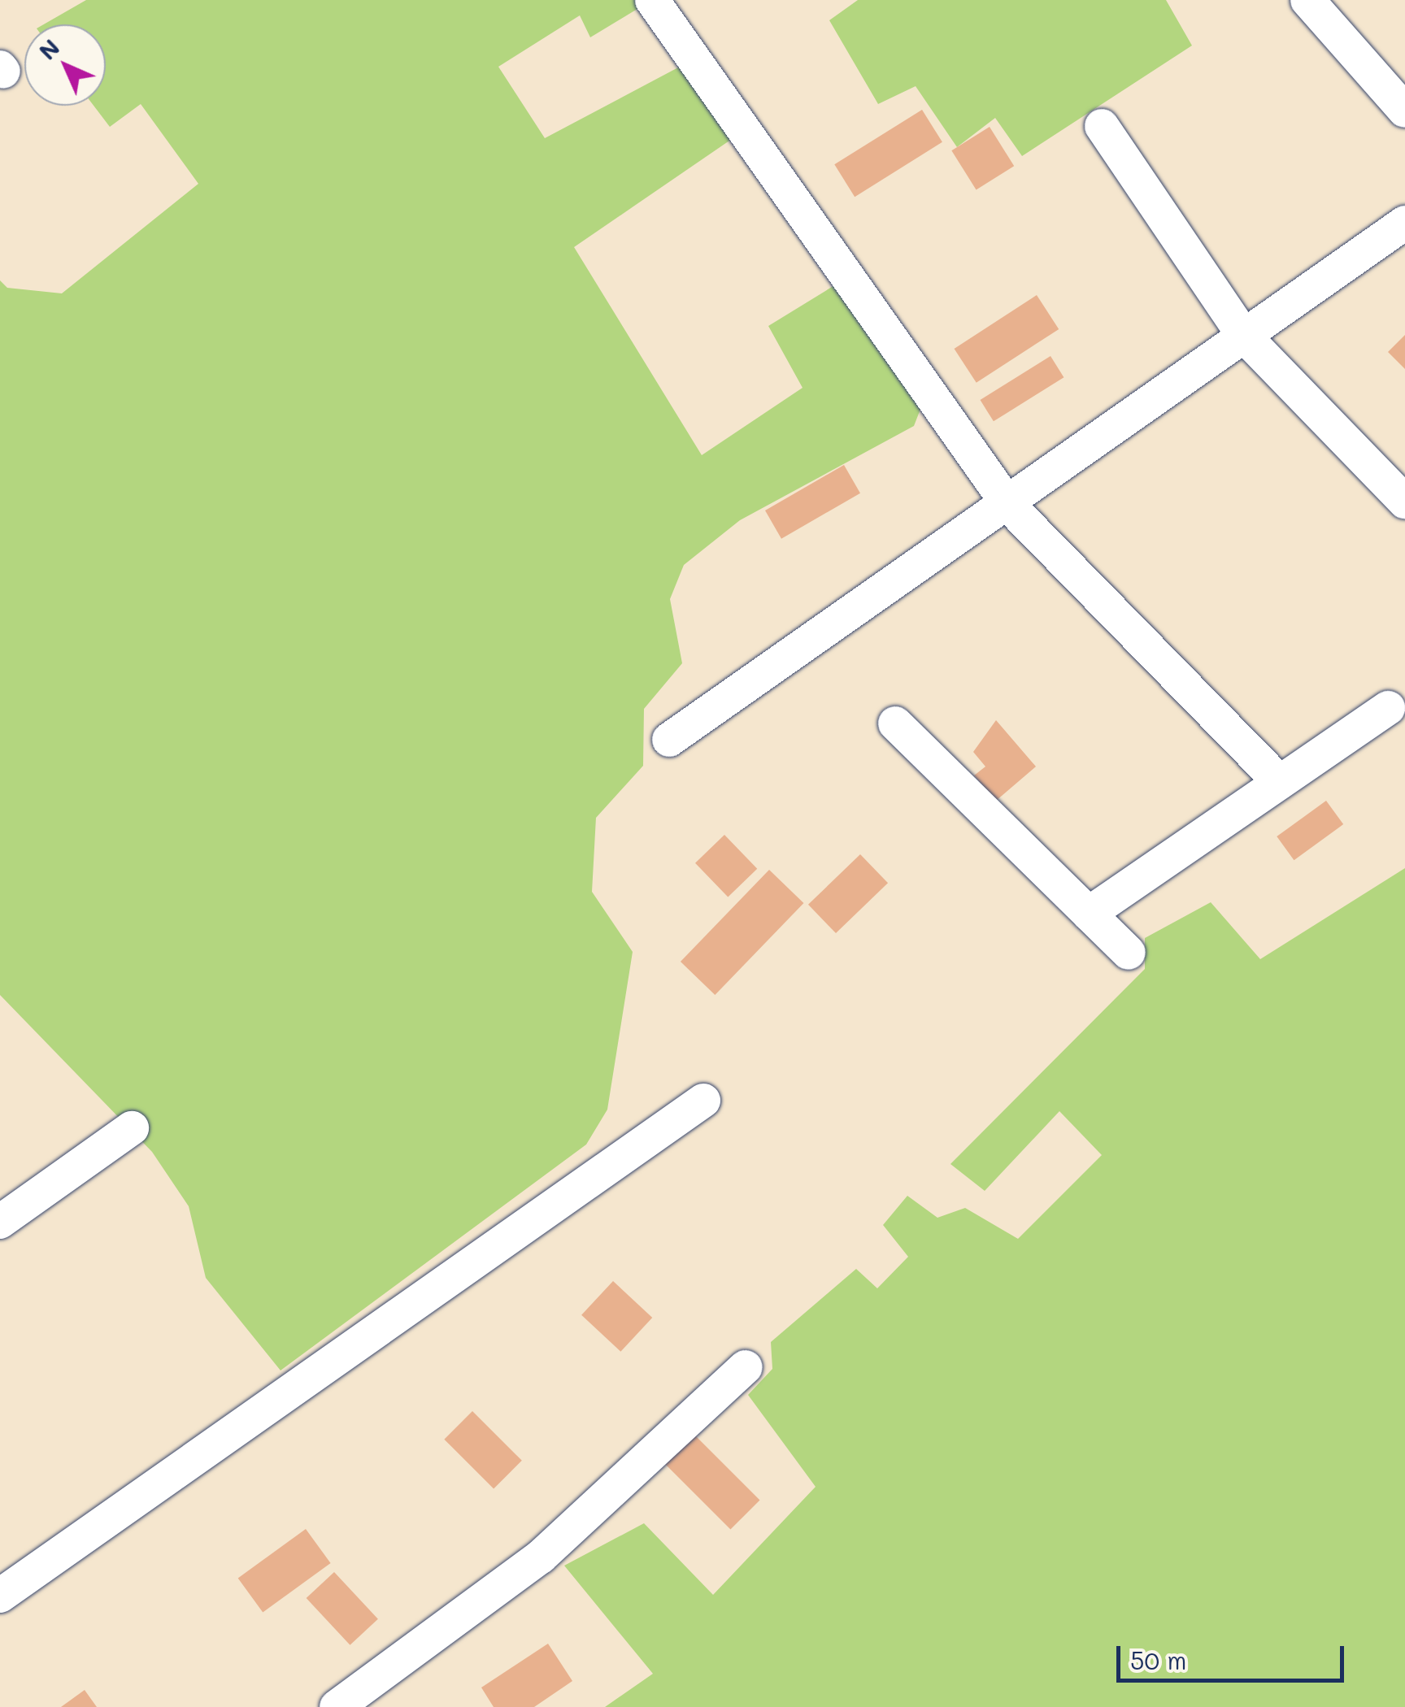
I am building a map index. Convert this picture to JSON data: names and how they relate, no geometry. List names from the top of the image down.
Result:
{
  "scale_bar": "50 m",
  "north": "top left"
}
